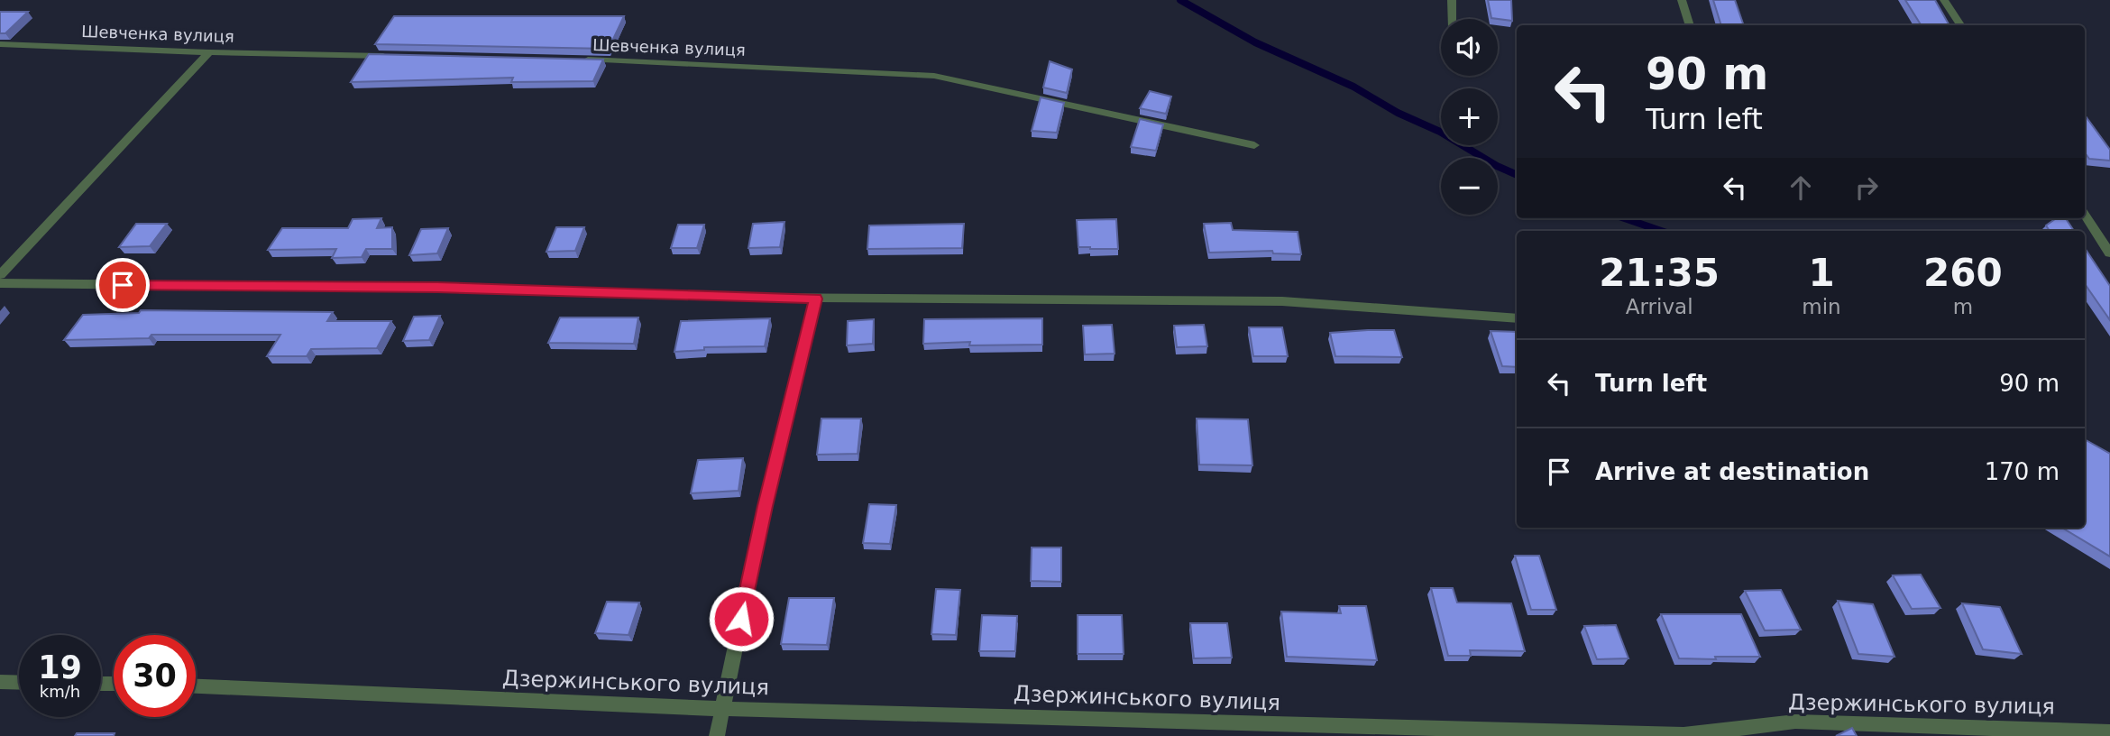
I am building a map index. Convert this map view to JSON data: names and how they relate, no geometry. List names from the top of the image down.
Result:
{
  "streets": {
    "street": ["Шевченка вулиця", "Дзержинського вулиця"]
  },
  "page": {
    "map_buttons": ["+", "−"],
    "turn": ["90 m", "Turn left"],
    "eta": [
      "21:35",
      "Arrival",
      "1",
      "min",
      "260",
      "m"
    ],
    "list": [
      {
        "name": "Turn left",
        "value": "90 m"
      },
      {
        "name": "Arrive at destination",
        "value": "170 m"
      }
    ],
    "speed": "19 km/h",
    "limit": "30"
  }
}
